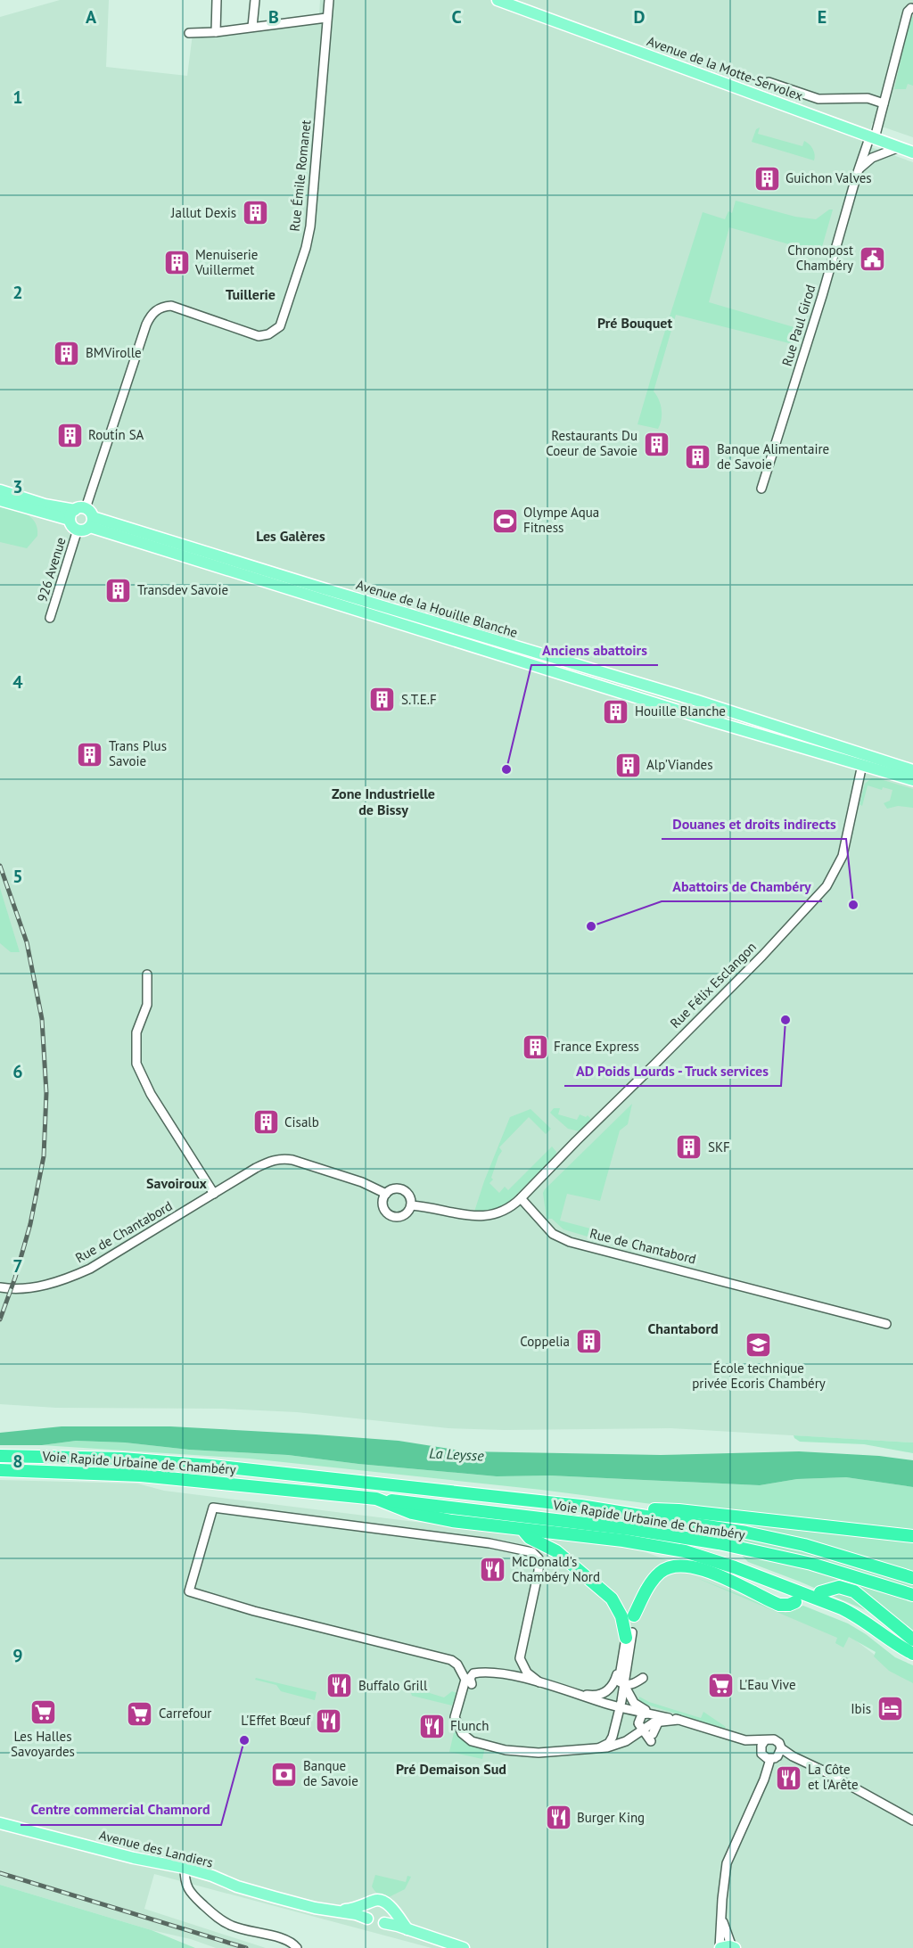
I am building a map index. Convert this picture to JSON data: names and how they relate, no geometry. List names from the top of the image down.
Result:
{
  "streets": {
    "highway": ["Voie Rapide Urbaine de Chambéry"],
    "main road": ["Avenue de la Motte-Servolex", "Avenue de la Houille Blanche", "Avenue des Landiers"],
    "street": [
      "Rue Émile Romanet",
      "Rue Paul Girod",
      "926 Avenue",
      "Rue Félix Esclangon",
      "Rue de Chantabord"
    ]
  },
  "crossings": [
    ["Avenue de la Motte-Servolex", "Rue Paul Girod"],
    ["926 Avenue", "Avenue de la Houille Blanche"],
    ["Avenue de la Houille Blanche", "Rue Félix Esclangon"],
    ["Rue Félix Esclangon", "Rue de Chantabord"]
  ],
  "districts": [
    "Tuillerie",
    "Pré Bouquet",
    "Les Galères",
    "Zone Industrielle de Bissy",
    "Savoiroux",
    "Chantabord",
    "Pré Demaison Sud"
  ],
  "water": ["La Leysse"],
  "places": {
    "building": [
      "Guichon Valves",
      "Jallut Dexis",
      "Menuiserie Vuillermet",
      "BMVirolle",
      "Routin SA",
      "Restaurants Du Coeur de Savoie",
      "Banque Alimentaire de Savoie",
      "Transdev Savoie",
      "S.T.E.F",
      "Houille Blanche",
      "Trans Plus Savoie",
      "Alp'Viandes",
      "France Express",
      "Cisalb",
      "SKF",
      "Coppelia"
    ],
    "public building": ["Chronopost Chambéry"],
    "sports": ["Olympe Aqua Fitness"],
    "other": [
      "Anciens abattoirs",
      "Douanes et droits indirects",
      "Abattoirs de Chambéry",
      "AD Poids Lourds - Truck services",
      "Centre commercial Chamnord"
    ],
    "school or university": ["École technique privée Ecoris Chambéry"],
    "restaurant": [
      "McDonald's Chambéry Nord",
      "Buffalo Grill",
      "L'Effet Bœuf",
      "Flunch",
      "La Côte et l'Arête",
      "Burger King"
    ],
    "supermarket": ["L'Eau Vive", "Les Halles Savoyardes", "Carrefour"],
    "hotel": ["Ibis"],
    "bank": ["Banque de Savoie"]
  },
  "grid": {
    "columns": [
      "A",
      "B",
      "C",
      "D",
      "E"
    ],
    "rows": [
      "1",
      "2",
      "3",
      "4",
      "5",
      "6",
      "7",
      "8",
      "9"
    ]
  }
}
